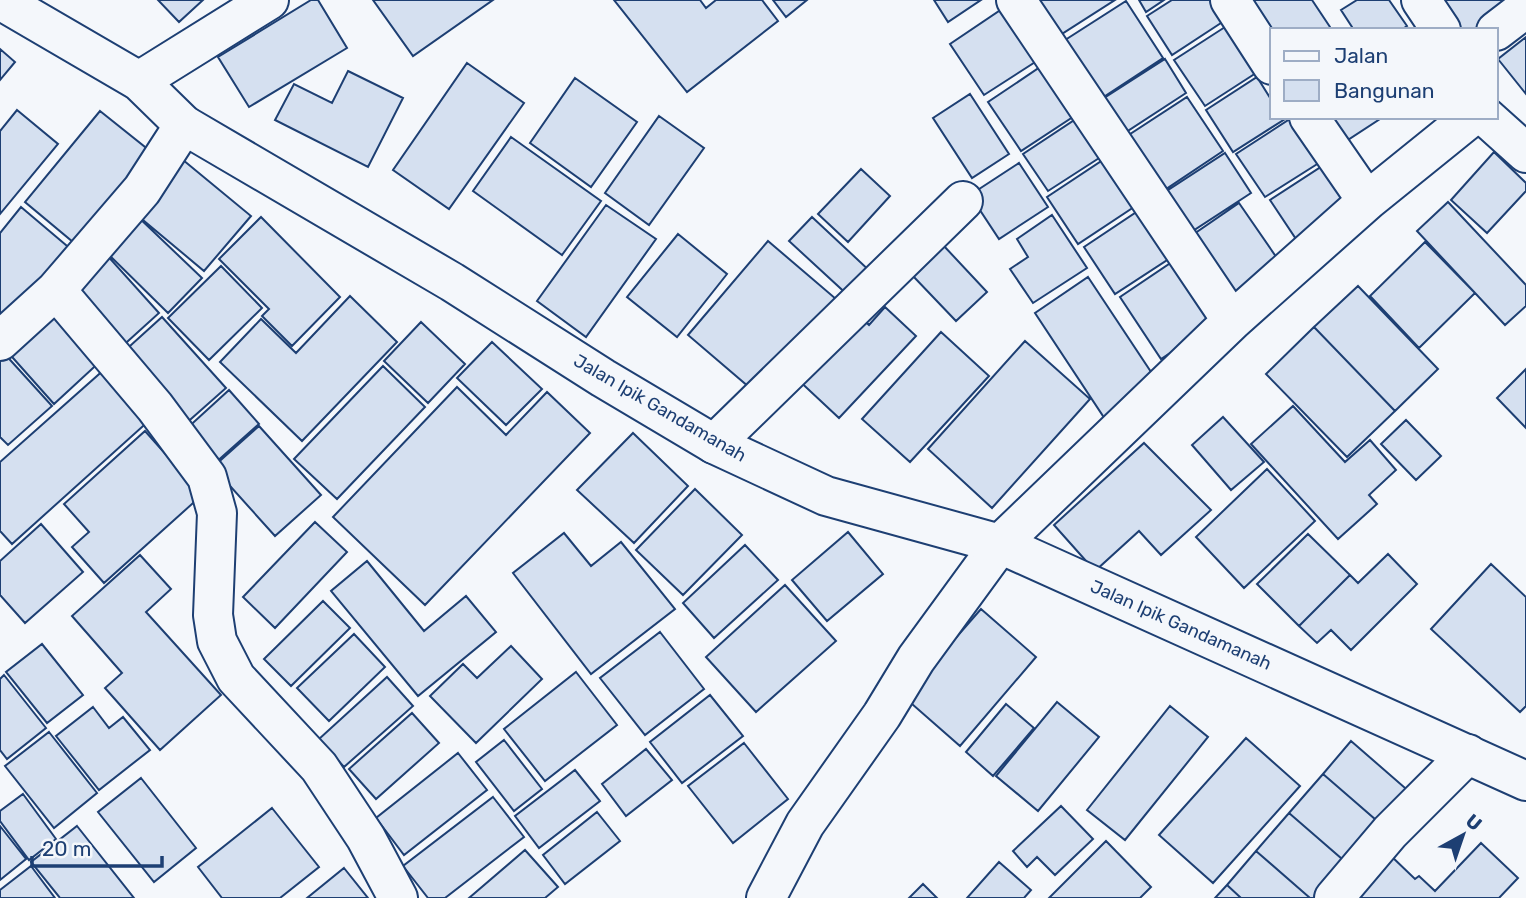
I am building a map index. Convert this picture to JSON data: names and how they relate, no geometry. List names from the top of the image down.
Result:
{
  "streets": {
    "street": ["Jalan Ipik Gandamanah"]
  },
  "legend": ["Jalan", "Bangunan"],
  "scale_bar": "20 m",
  "north": "top right"
}
